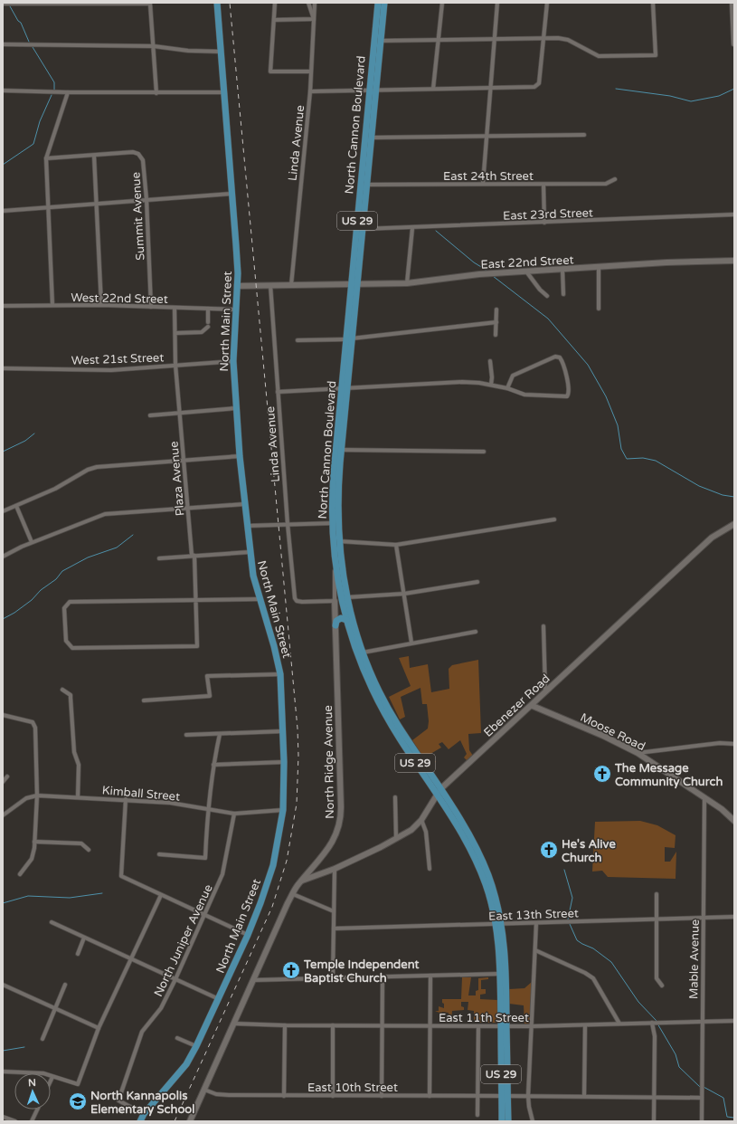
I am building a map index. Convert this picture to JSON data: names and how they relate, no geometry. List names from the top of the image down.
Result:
{
  "streets": {
    "main road": ["North Cannon Boulevard", "US 29", "North Main Street"],
    "street": [
      "Linda Avenue",
      "East 24th Street",
      "East 23rd Street",
      "Summit Avenue",
      "East 22nd Street",
      "West 22nd Street",
      "West 21st Street",
      "Plaza Avenue",
      "Ebenezer Road",
      "Moose Road",
      "North Ridge Avenue",
      "Kimball Street",
      "East 13th Street",
      "North Juniper Avenue",
      "Mable Avenue",
      "East 11th Street",
      "East 10th Street"
    ]
  },
  "crossings": [
    ["North Cannon Boulevard", "East 24th Street"],
    ["North Cannon Boulevard", "East 23rd Street"],
    ["North Cannon Boulevard", "East 22nd Street"],
    ["North Cannon Boulevard", "Ebenezer Road"],
    ["North Cannon Boulevard", "North Ridge Avenue"],
    ["North Cannon Boulevard", "East 13th Street"],
    ["North Cannon Boulevard", "East 11th Street"],
    ["North Cannon Boulevard", "East 10th Street"],
    ["Linda Avenue", "East 22nd Street"],
    ["Linda Avenue", "North Ridge Avenue"],
    ["Summit Avenue", "West 22nd Street"],
    ["East 22nd Street", "North Main Street"],
    ["West 22nd Street", "North Main Street"],
    ["West 22nd Street", "Plaza Avenue"],
    ["North Main Street", "West 21st Street"],
    ["North Main Street", "Kimball Street"],
    ["North Main Street", "North Juniper Avenue"],
    ["West 21st Street", "Plaza Avenue"],
    ["Ebenezer Road", "Moose Road"],
    ["Ebenezer Road", "North Ridge Avenue"],
    ["Moose Road", "Mable Avenue"],
    ["North Ridge Avenue", "East 11th Street"],
    ["North Ridge Avenue", "East 10th Street"],
    ["Kimball Street", "North Juniper Avenue"],
    ["East 13th Street", "Mable Avenue"],
    ["Mable Avenue", "East 11th Street"],
    ["Mable Avenue", "East 10th Street"]
  ],
  "places": {
    "church": ["The Message Community Church", "He's Alive Church", "Temple Independent Baptist Church"],
    "school or university": ["North Kannapolis Elementary School"]
  },
  "north": "top"
}
